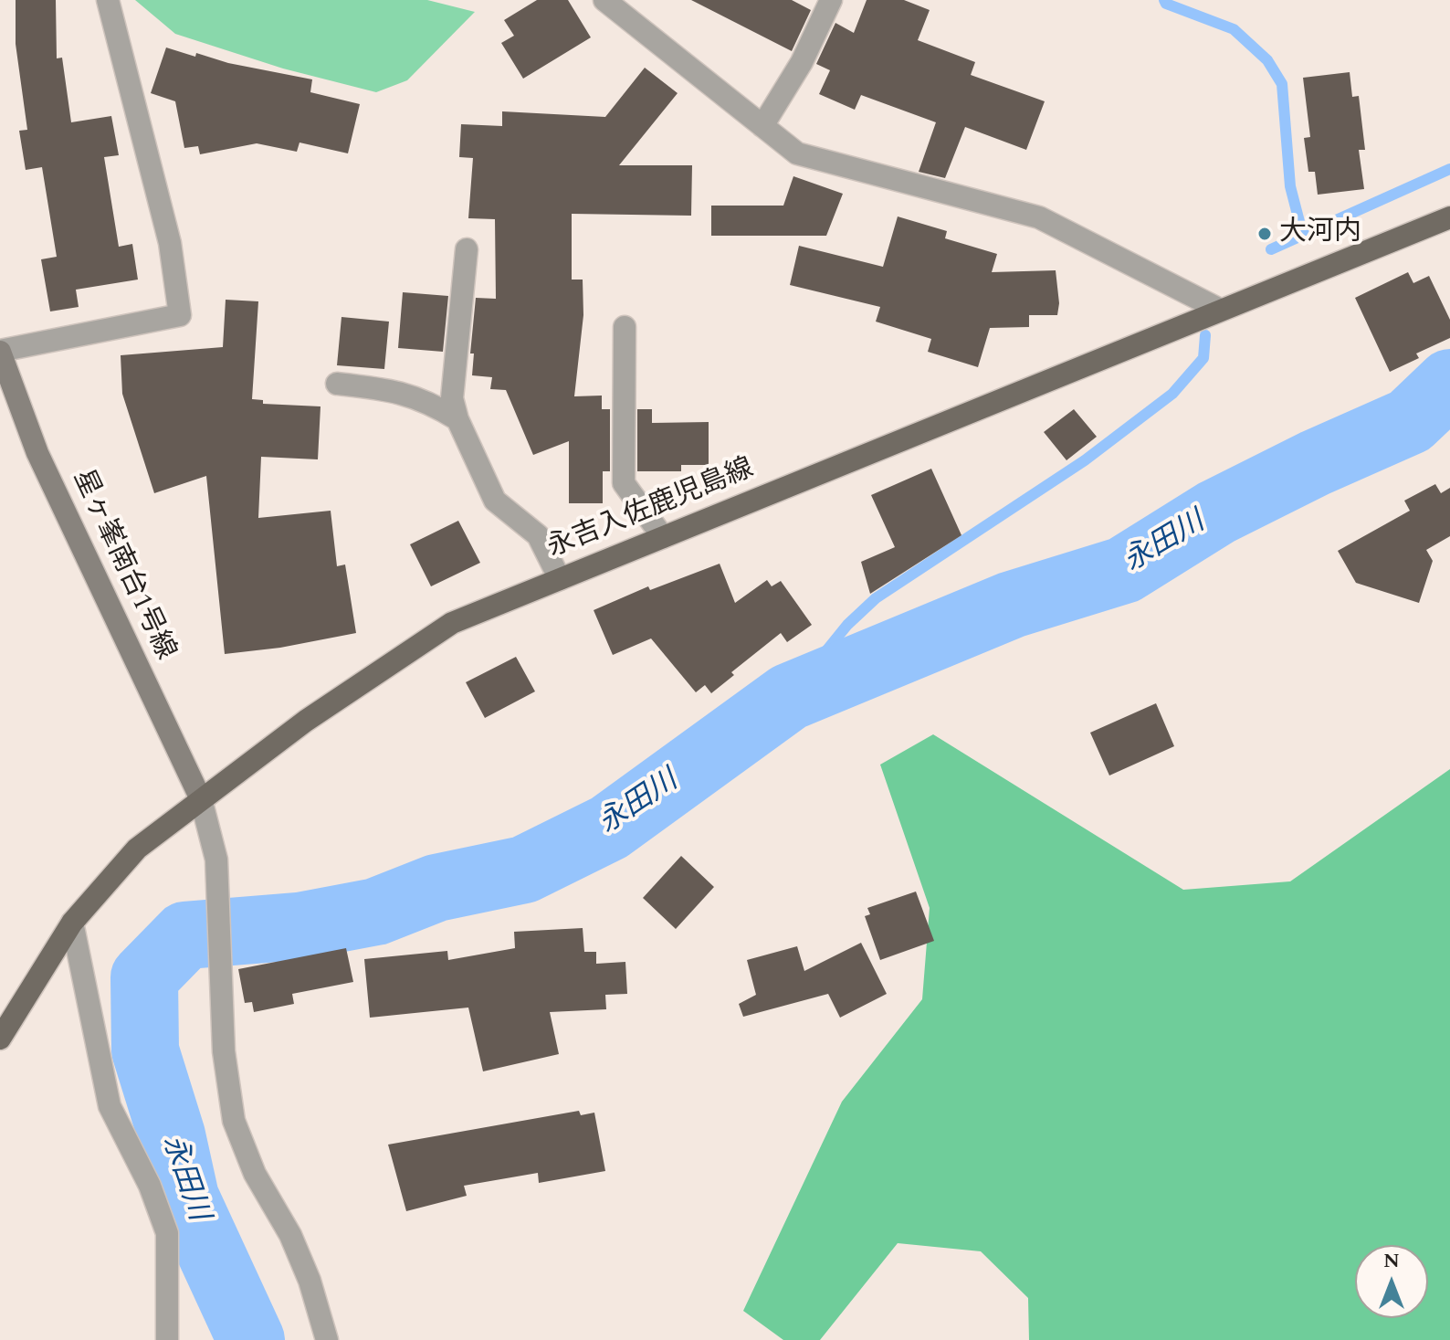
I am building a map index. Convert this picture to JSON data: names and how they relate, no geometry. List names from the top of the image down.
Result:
{
  "streets": {
    "main road": ["永吉入佐鹿児島線"],
    "street": ["星ヶ峯南台1号線"]
  },
  "crossings": [
    ["永吉入佐鹿児島線", "星ヶ峯南台1号線"]
  ],
  "water": ["永田川"],
  "places": ["大河内"],
  "north": "top"
}
